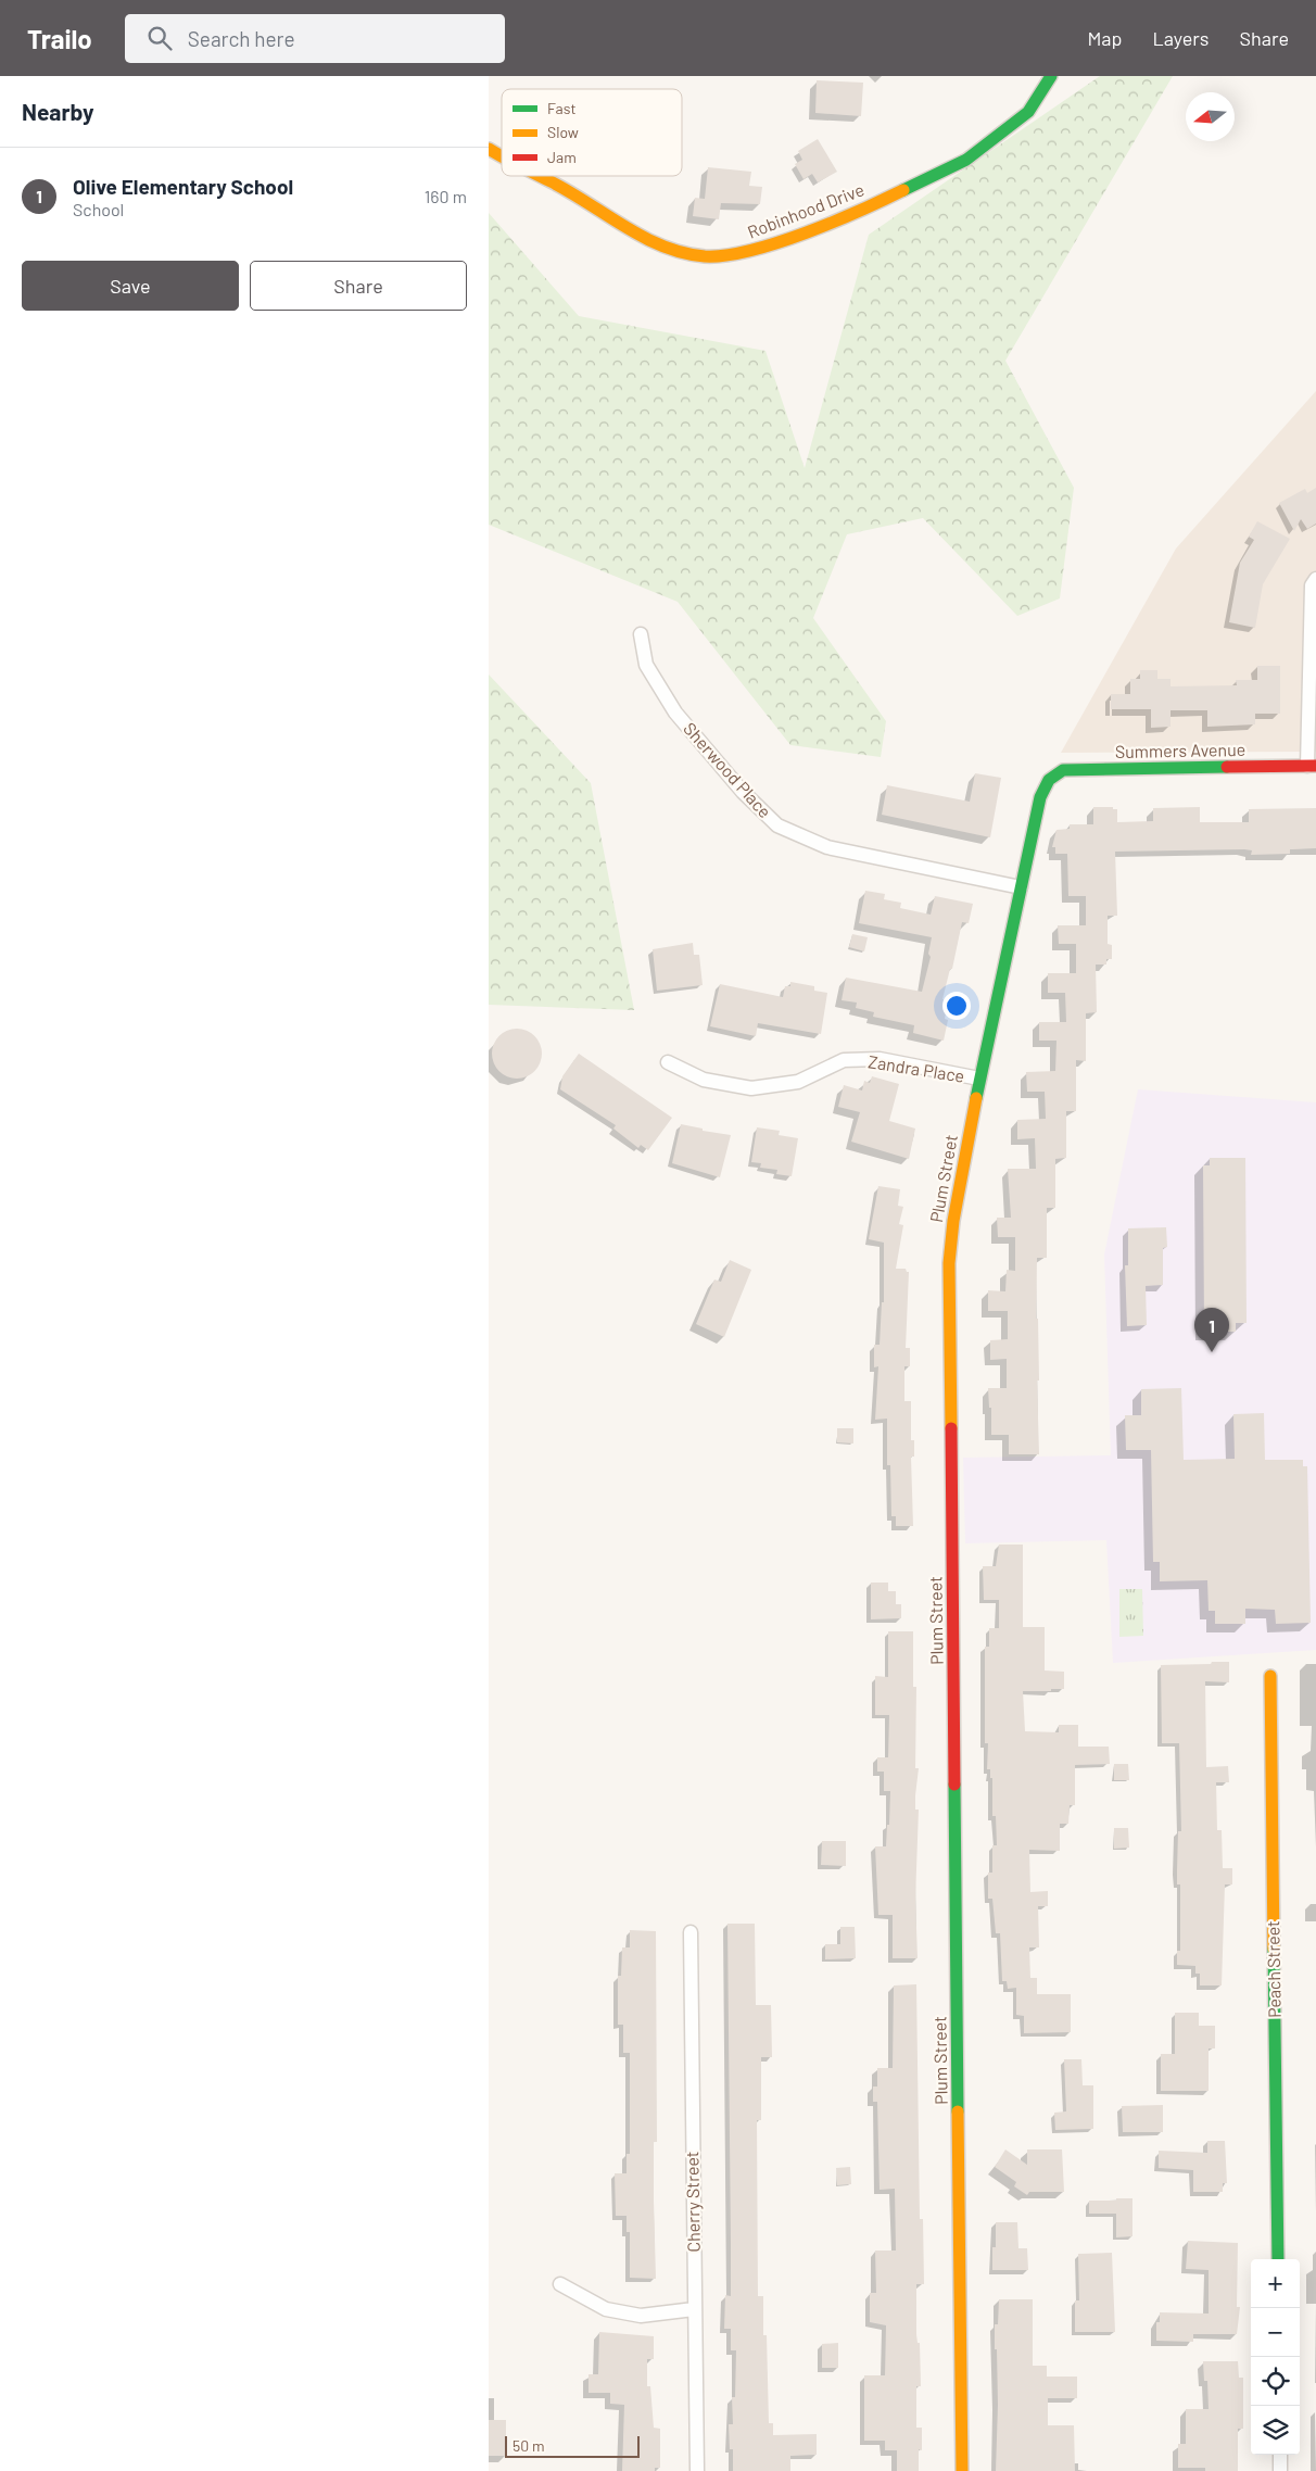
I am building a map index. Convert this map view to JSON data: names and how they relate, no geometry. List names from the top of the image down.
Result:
{
  "streets": {
    "street": [
      "Robinhood Drive",
      "Summers Avenue",
      "Sherwood Place",
      "Zandra Place",
      "Plum Street",
      "Peach Street",
      "Cherry Street"
    ]
  },
  "crossings": [
    ["Summers Avenue", "Plum Street"],
    ["Sherwood Place", "Plum Street"],
    ["Zandra Place", "Plum Street"]
  ],
  "legend": ["Fast", "Slow", "Jam"],
  "scale_bar": "50 m",
  "north": "left",
  "page": {
    "header": "Trailo",
    "search": "Search here",
    "nav": ["Map", "Layers", "Share"],
    "heading": "Nearby",
    "list": [
      {
        "mark": "1",
        "name": "Olive Elementary School",
        "note": "School",
        "value": "160 m"
      }
    ],
    "buttons": ["Save", "Share"],
    "pins": "1",
    "map_buttons": ["+", "−"],
    "scale": "50 m"
  }
}
